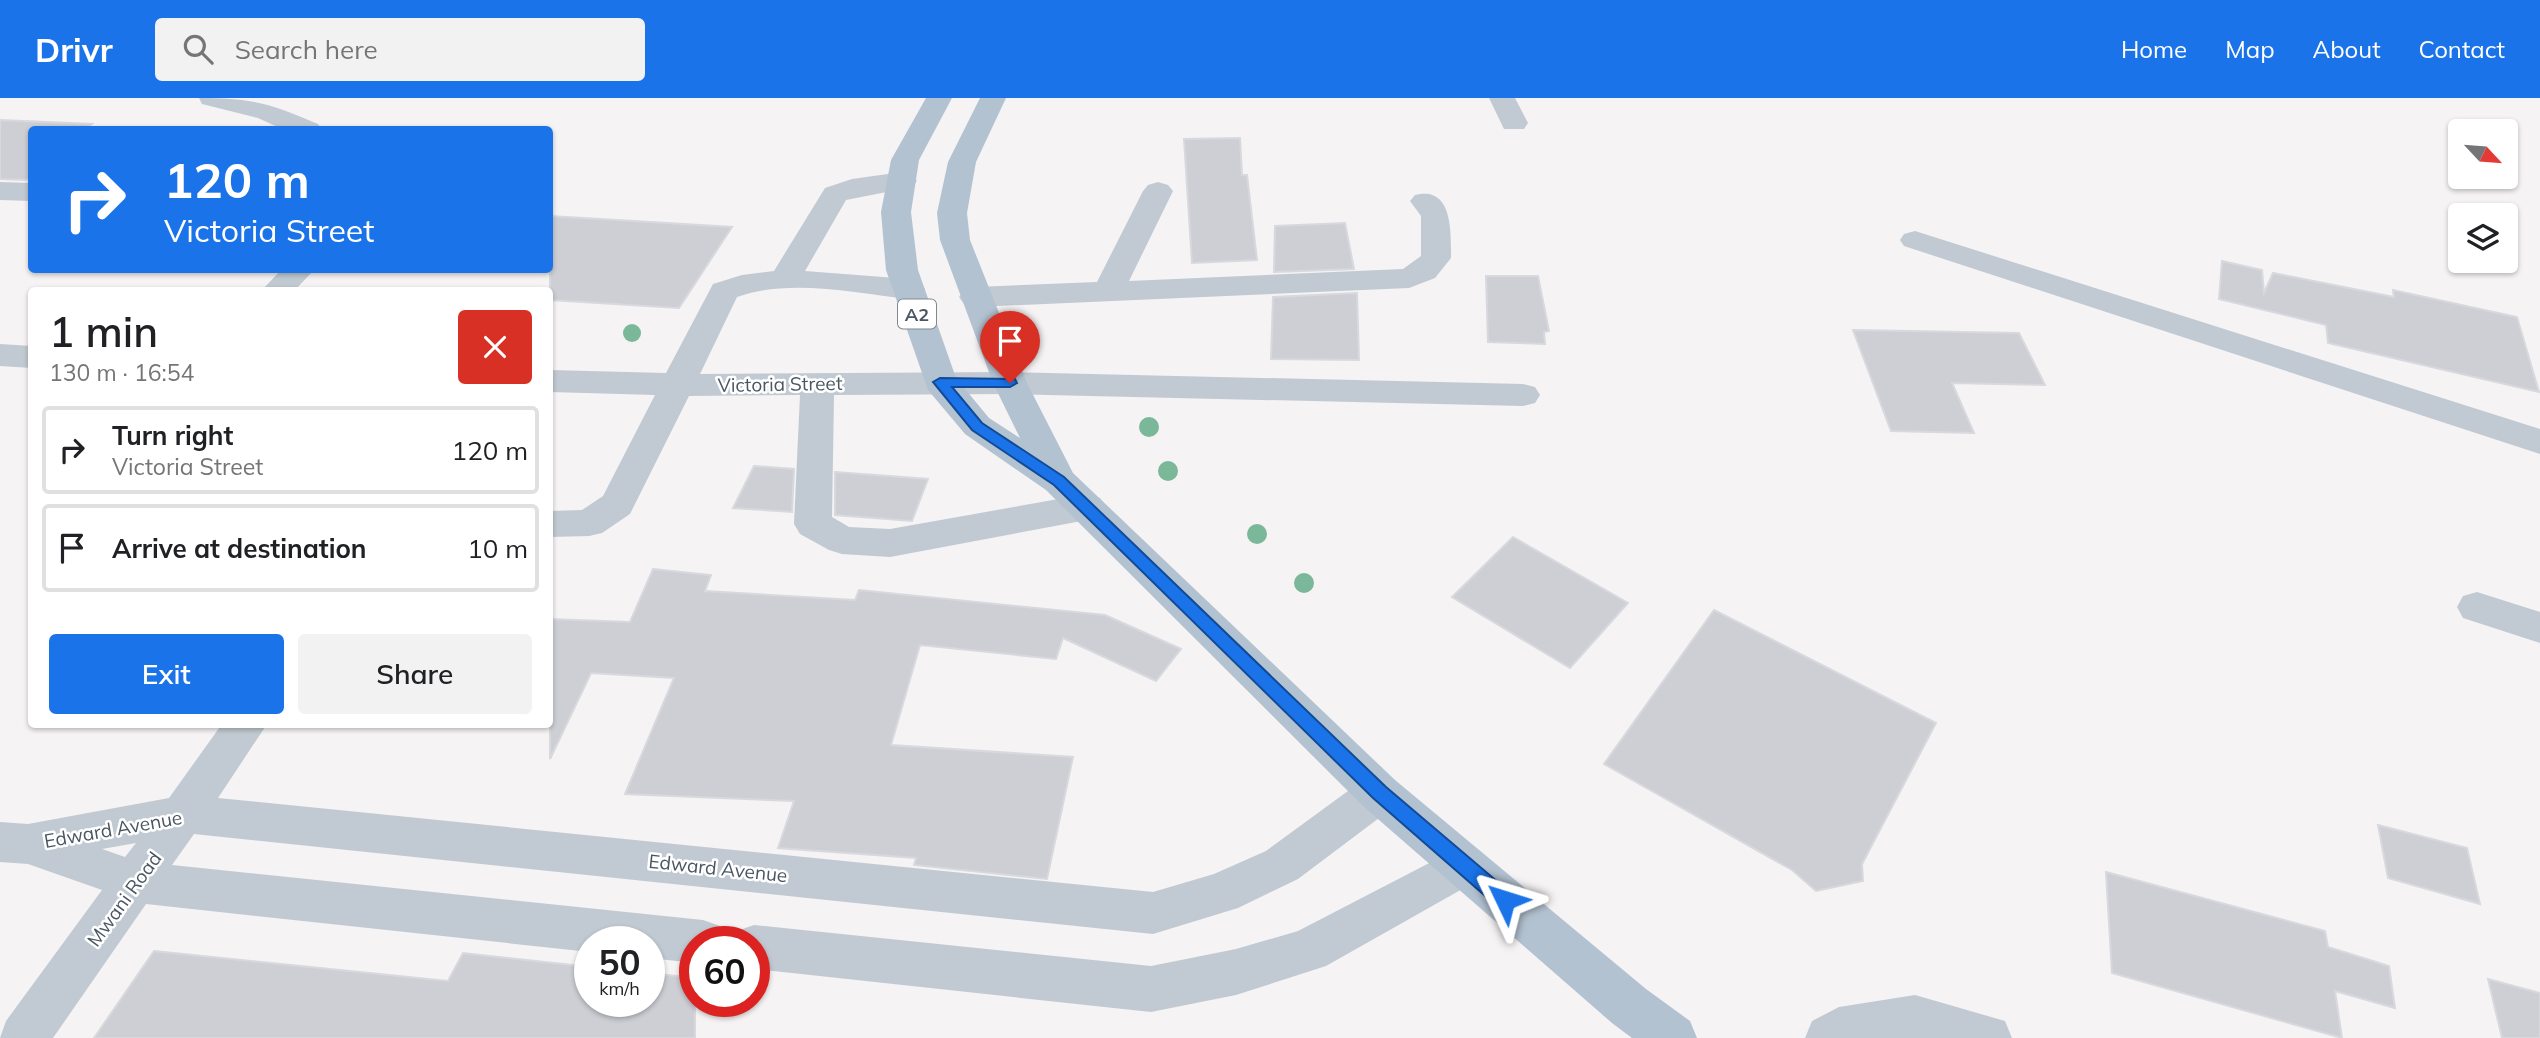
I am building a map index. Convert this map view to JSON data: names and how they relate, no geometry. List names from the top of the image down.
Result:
{
  "streets": {
    "main road": ["A2"],
    "street": ["Victoria Street", "Edward Avenue", "Mwani Road"]
  },
  "crossings": [
    ["A2", "Victoria Street"],
    ["A2", "Edward Avenue"],
    ["Edward Avenue", "Mwani Road"]
  ],
  "north": "bottom right",
  "page": {
    "header": "Drivr",
    "search": "Search here",
    "nav": [
      "Home",
      "Map",
      "About",
      "Contact"
    ],
    "turn": ["120 m", "Victoria Street"],
    "heading": ["1 min", "130 m · 16:54"],
    "list": [
      {
        "name": "Turn right",
        "note": "Victoria Street",
        "value": "120 m"
      },
      {
        "name": "Arrive at destination",
        "value": "10 m"
      }
    ],
    "buttons": ["Exit", "Share"],
    "speed": "50 km/h",
    "limit": "60"
  }
}
